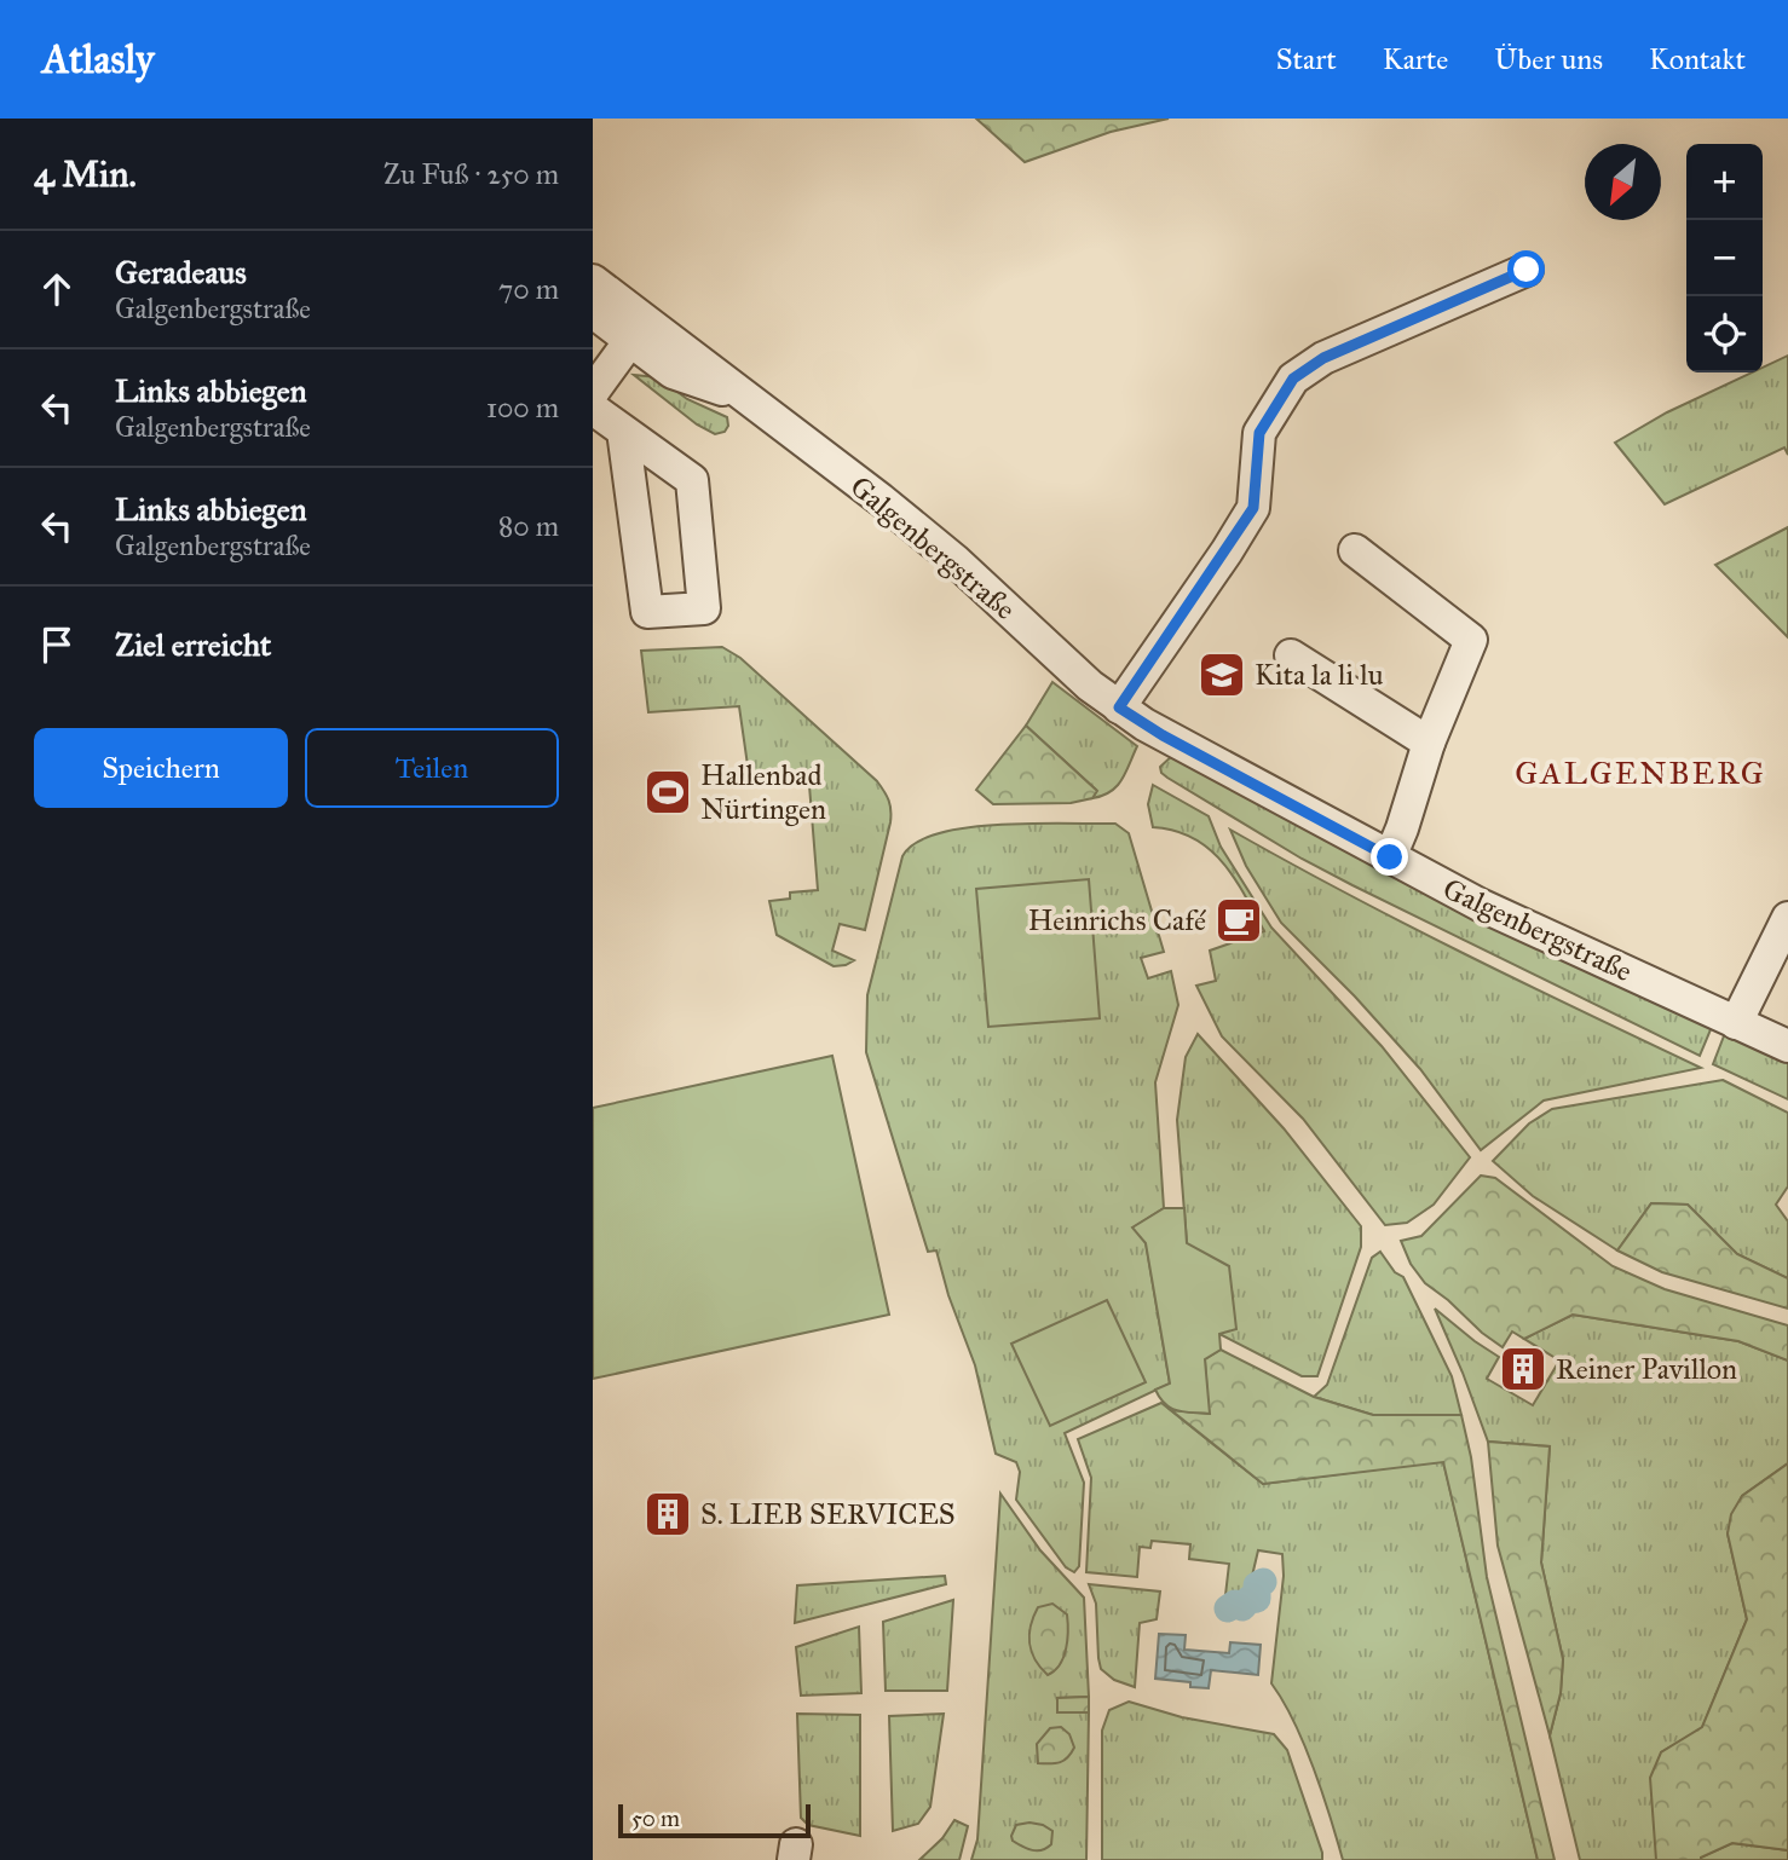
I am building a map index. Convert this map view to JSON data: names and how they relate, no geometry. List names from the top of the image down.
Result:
{
  "streets": {
    "street": ["Galgenbergstraße"]
  },
  "districts": ["GALGENBERG"],
  "places": {
    "school or university": ["Kita la li lu"],
    "sports": ["Hallenbad Nürtingen"],
    "cafe": ["Heinrichs Café"],
    "building": ["Reiner Pavillon", "S. LIEB SERVICES"]
  },
  "scale_bar": "50 m",
  "north": "bottom left",
  "page": {
    "header": "Atlasly",
    "nav": [
      "Start",
      "Karte",
      "Über uns",
      "Kontakt"
    ],
    "heading": ["4 Min.", "Zu Fuß · 250 m"],
    "map_buttons": ["+", "−"],
    "list": [
      ["Geradeaus", "Galgenbergstraße", "70 m"],
      ["Links abbiegen", "Galgenbergstraße", "100 m"],
      ["Links abbiegen", "Galgenbergstraße", "80 m"],
      "Ziel erreicht"
    ],
    "buttons": ["Speichern", "Teilen"],
    "scale": "50 m"
  }
}
